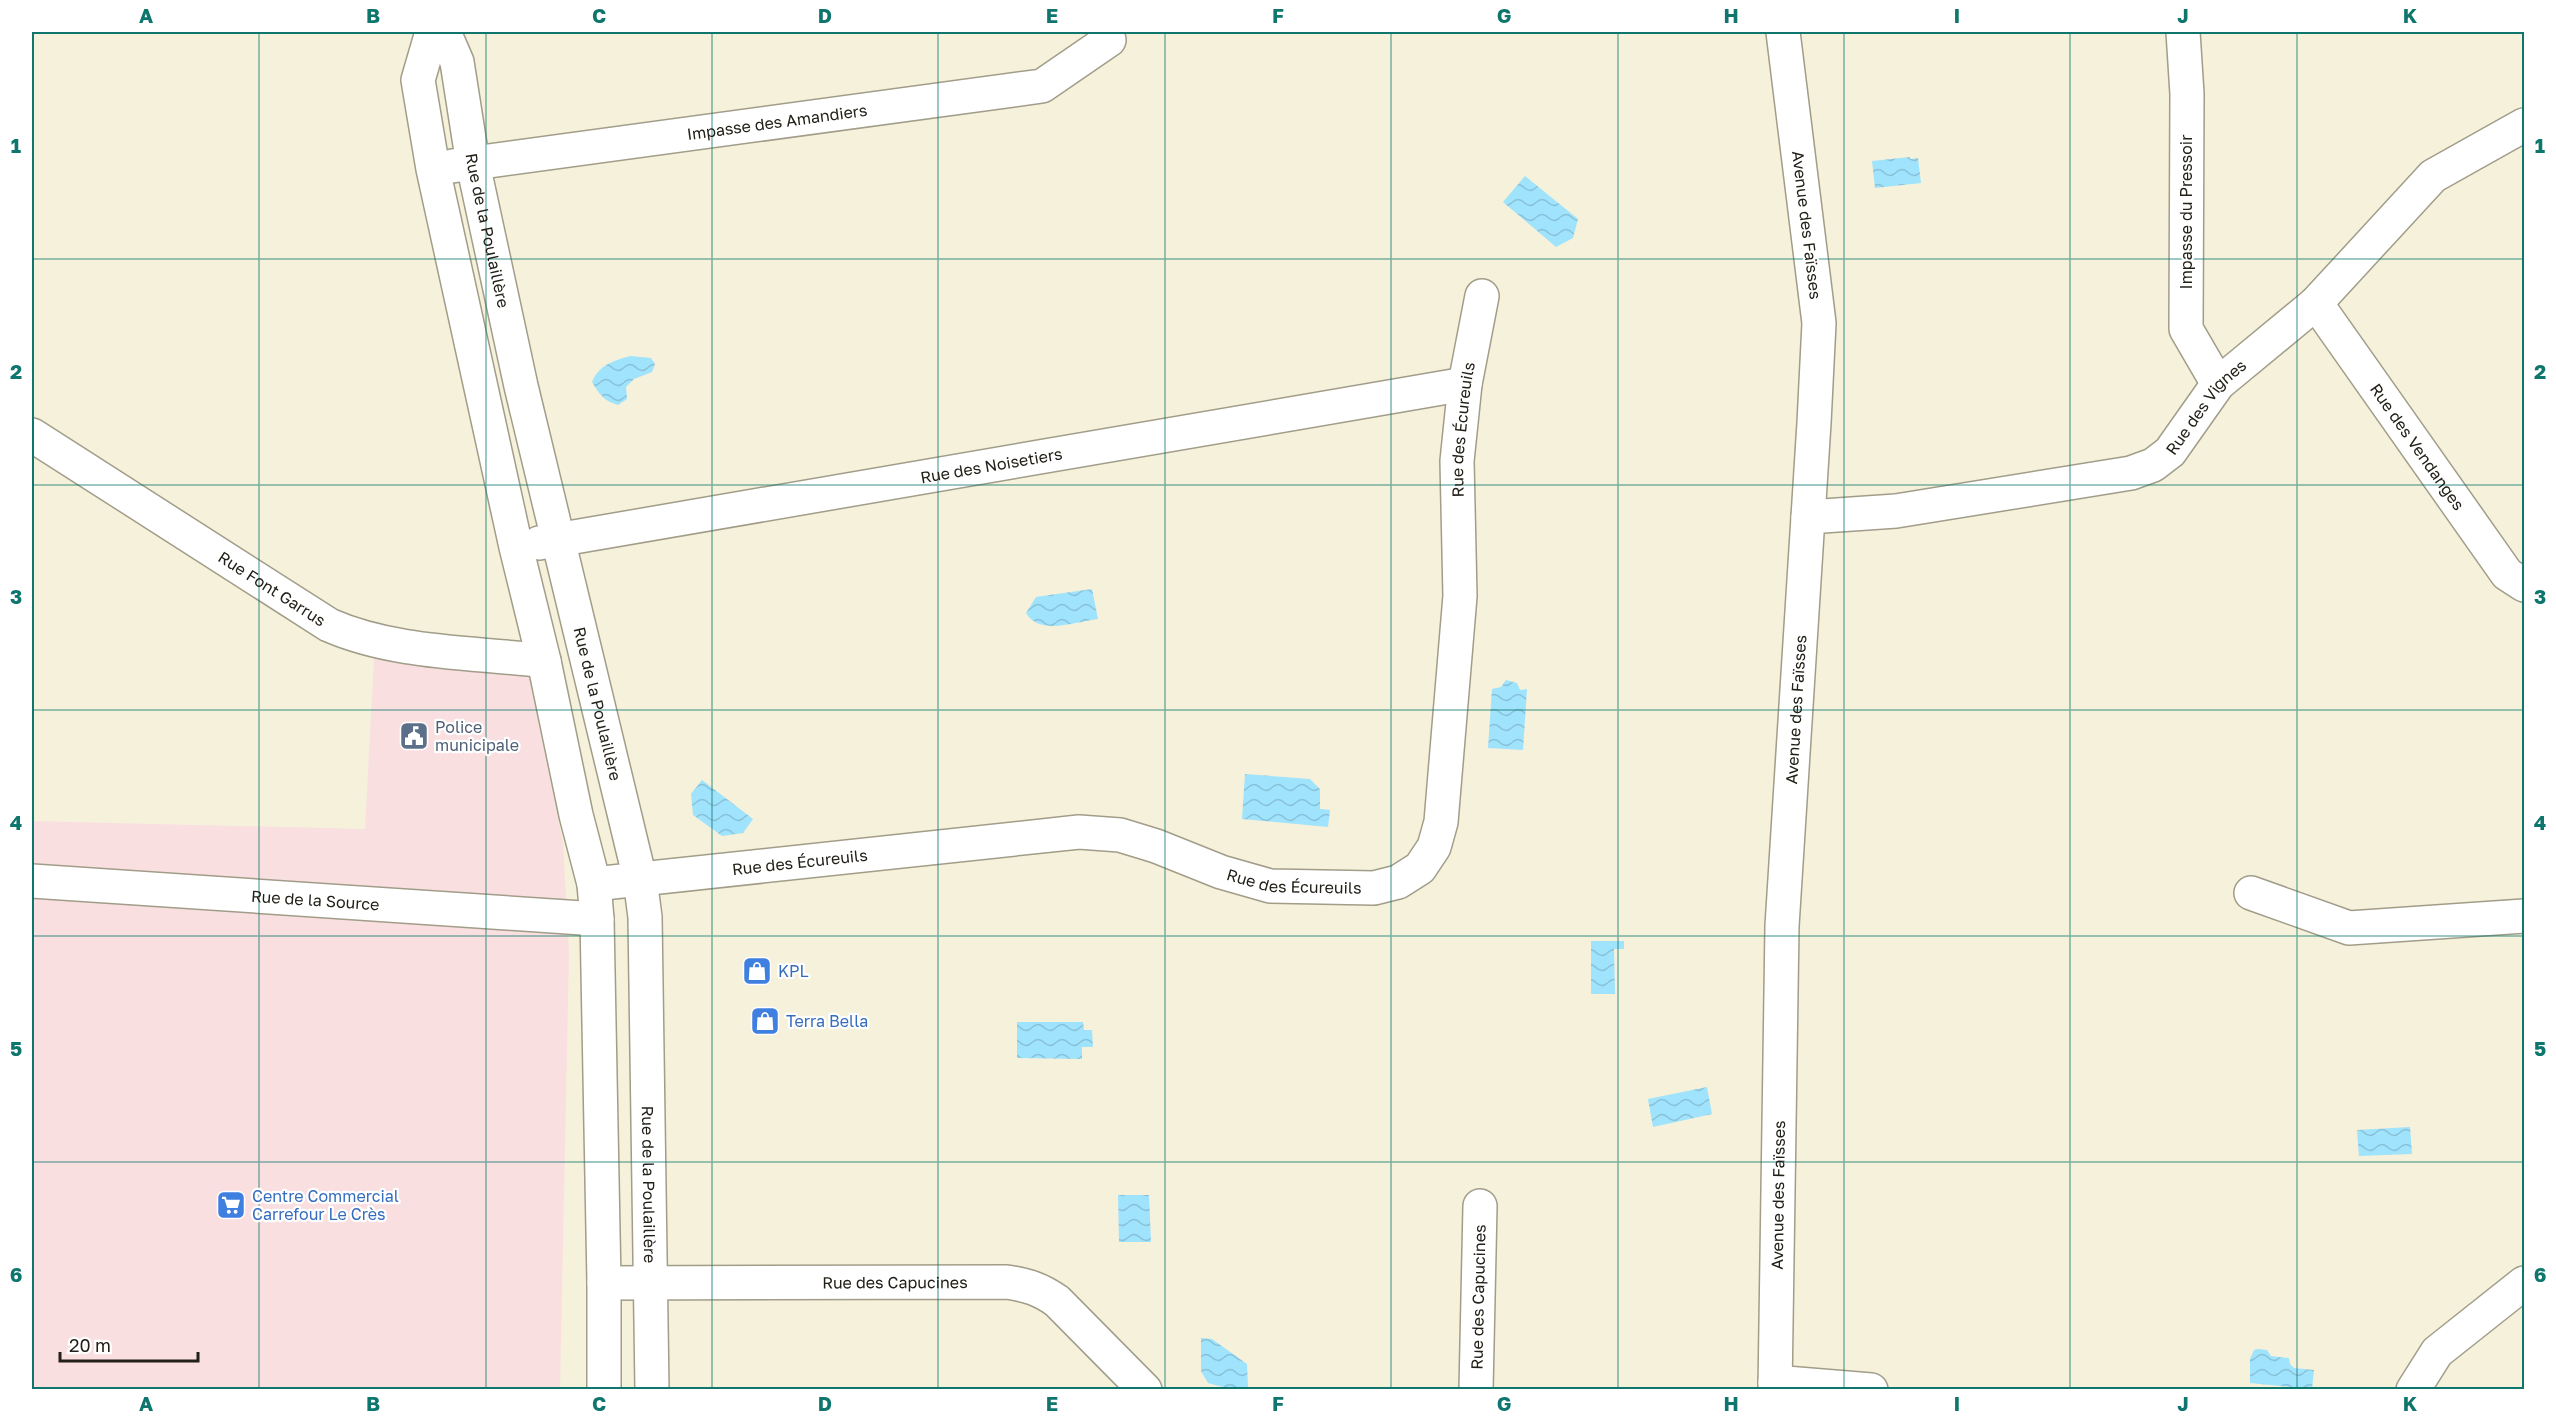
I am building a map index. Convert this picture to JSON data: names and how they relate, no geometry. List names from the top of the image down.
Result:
{
  "streets": {
    "street": [
      "Impasse des Amandiers",
      "Impasse du Pressoir",
      "Avenue des Faïsses",
      "Rue de la Poulaillère",
      "Rue des Vignes",
      "Rue des Écureuils",
      "Rue des Vendanges",
      "Rue des Noisetiers",
      "Rue Font Garrus",
      "Rue de la Source",
      "Rue des Capucines"
    ]
  },
  "crossings": [
    ["Impasse des Amandiers", "Rue de la Poulaillère"],
    ["Impasse du Pressoir", "Rue des Vignes"],
    ["Avenue des Faïsses", "Rue des Vignes"],
    ["Rue de la Poulaillère", "Rue des Écureuils"],
    ["Rue de la Poulaillère", "Rue des Noisetiers"],
    ["Rue de la Poulaillère", "Rue des Capucines"],
    ["Rue des Vignes", "Rue des Vendanges"],
    ["Rue des Écureuils", "Rue des Noisetiers"]
  ],
  "places": {
    "public building": ["Police municipale"],
    "shop": ["KPL", "Terra Bella"],
    "supermarket": ["Centre Commercial Carrefour Le Crès"]
  },
  "scale_bar": "20 m",
  "grid": {
    "columns": [
      "A",
      "B",
      "C",
      "D",
      "E",
      "F",
      "G",
      "H",
      "I",
      "J",
      "K"
    ],
    "rows": [
      "1",
      "2",
      "3",
      "4",
      "5",
      "6"
    ]
  }
}
